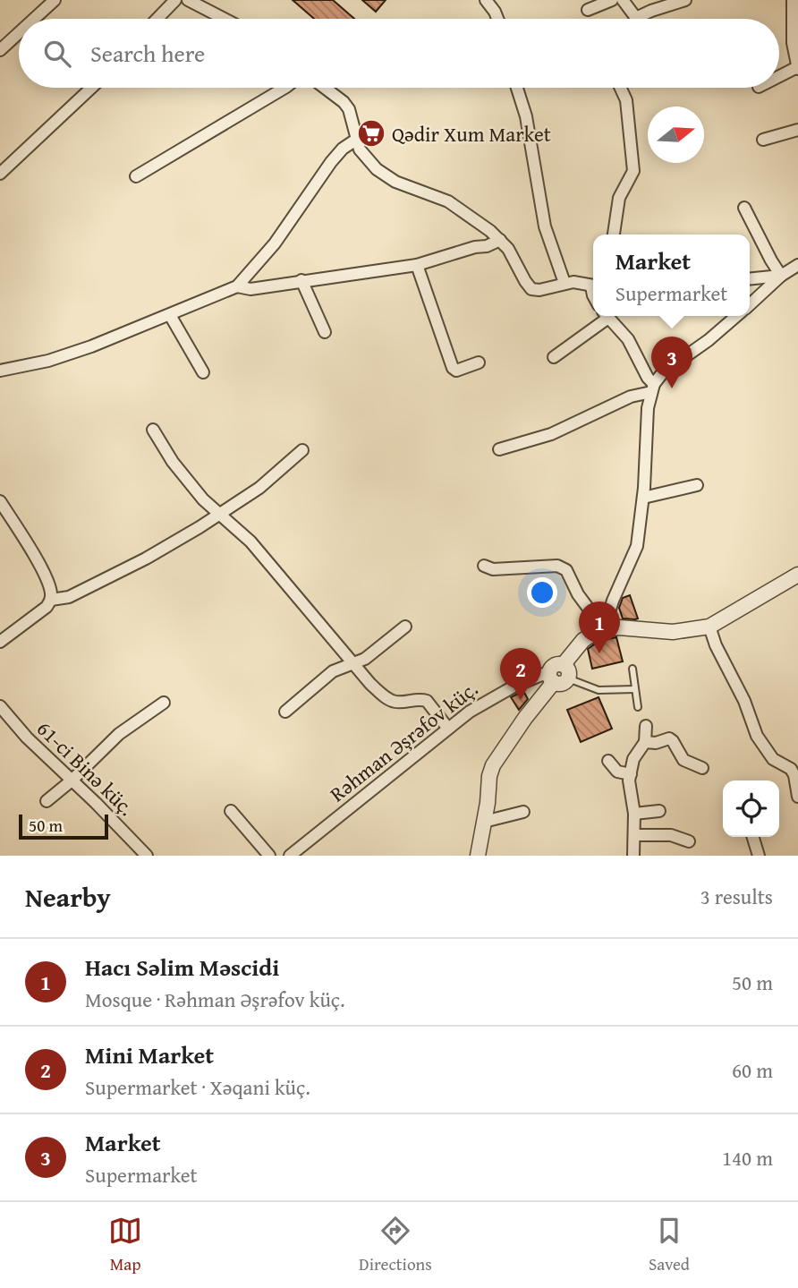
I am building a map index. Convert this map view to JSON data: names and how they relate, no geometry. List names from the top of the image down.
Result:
{
  "streets": {
    "street": ["Rəhman Əşrəfov küç.", "61-ci Binə küç."]
  },
  "places": {
    "supermarket": ["Qədir Xum Market"]
  },
  "scale_bar": "50 m",
  "north": "right",
  "page": {
    "search": "Search here",
    "popup": ["Market", "Supermarket"],
    "pins": ["3", "1", "2"],
    "scale": "50 m",
    "heading": ["Nearby", "3 results"],
    "list": [
      {
        "mark": "1",
        "name": "Hacı Səlim Məscidi",
        "note": "Mosque · Rəhman Əşrəfov küç.",
        "value": "50 m"
      },
      {
        "mark": "2",
        "name": "Mini Market",
        "note": "Supermarket · Xəqani küç.",
        "value": "60 m"
      },
      {
        "mark": "3",
        "name": "Market",
        "note": "Supermarket",
        "value": "140 m"
      }
    ],
    "nav": ["Map", "Directions", "Saved"]
  }
}
